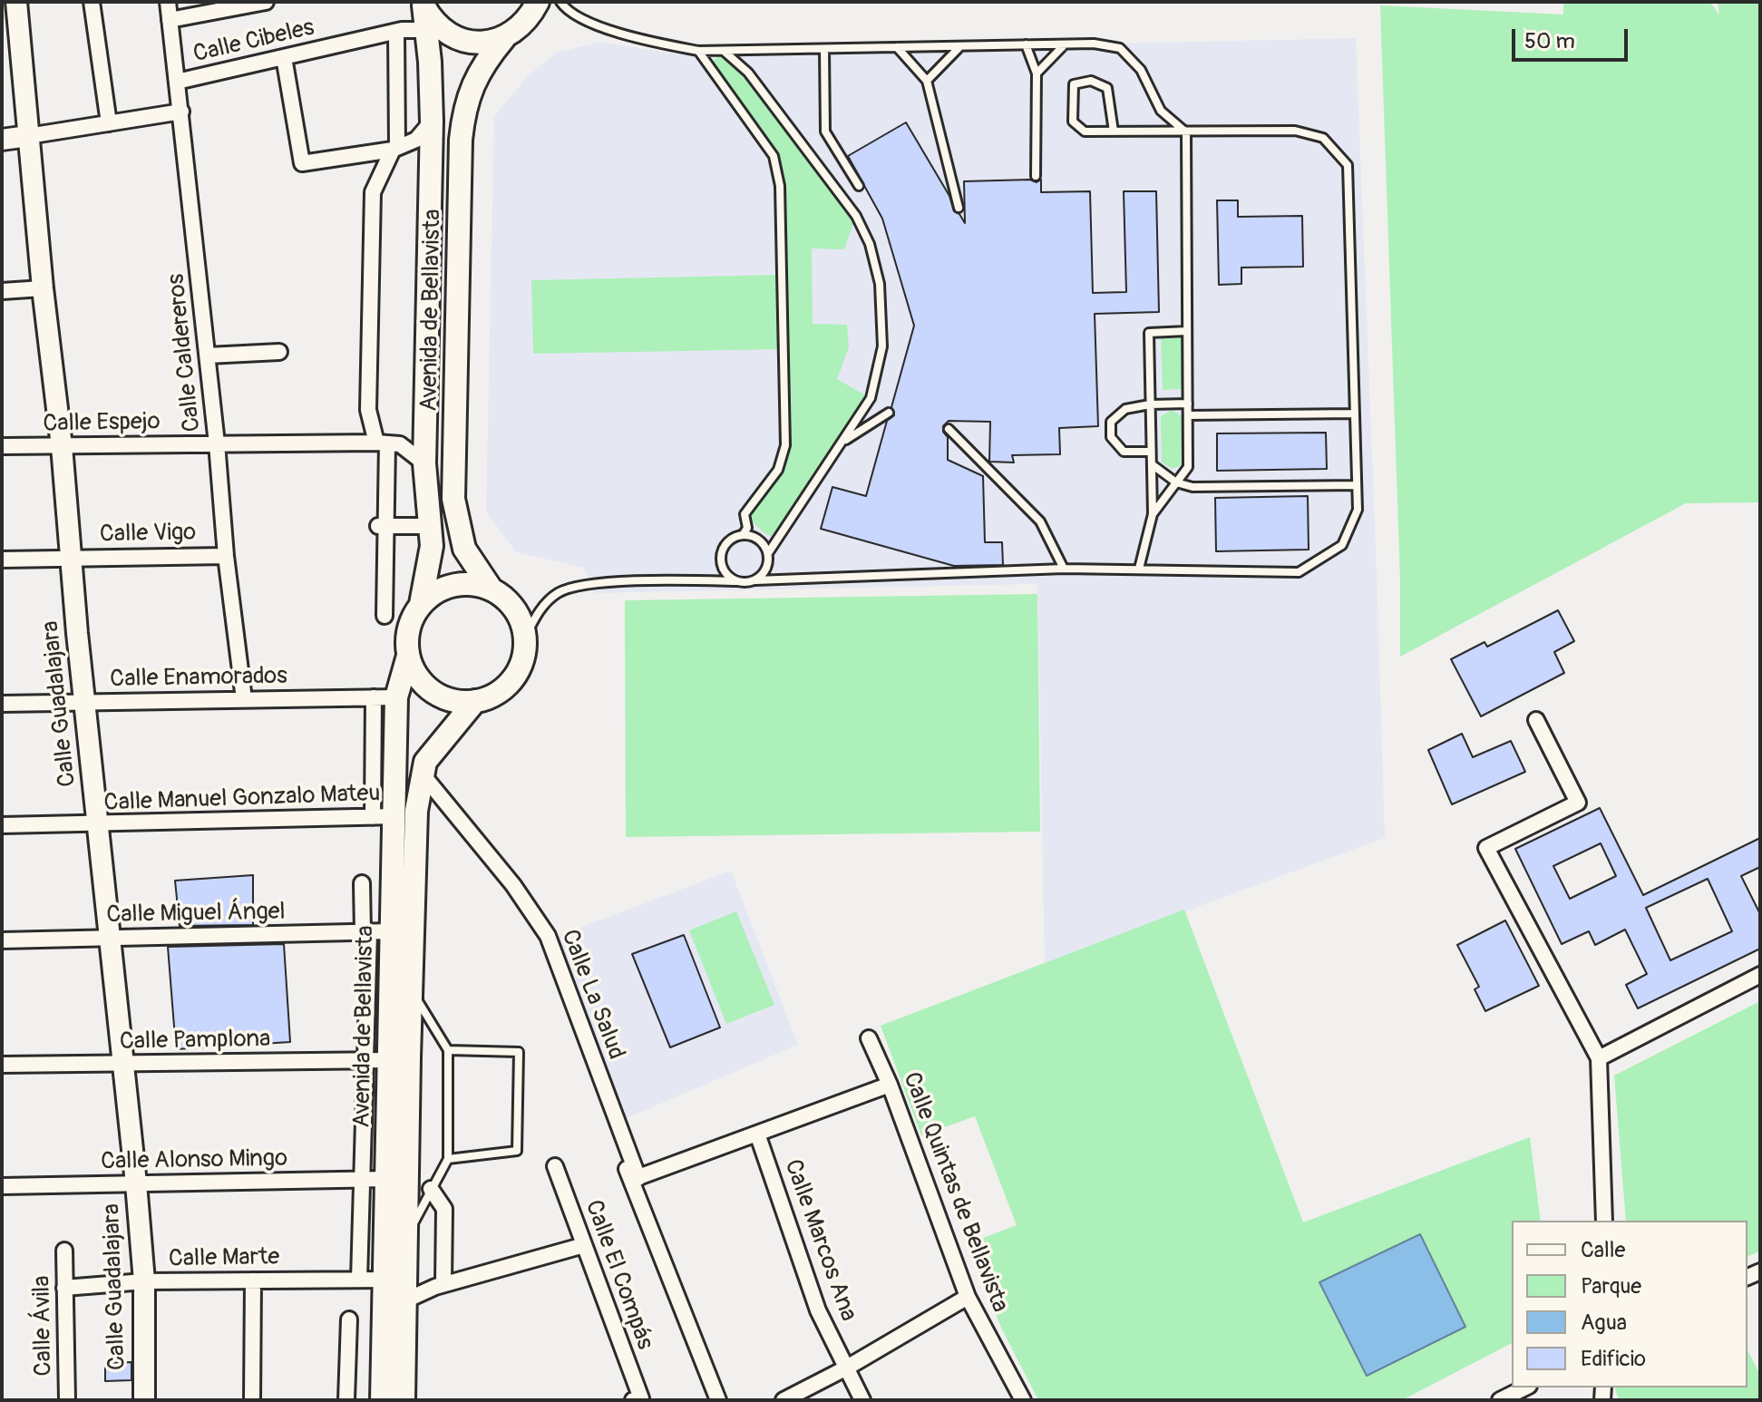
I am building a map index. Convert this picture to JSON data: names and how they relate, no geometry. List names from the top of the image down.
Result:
{
  "streets": {
    "main road": ["Avenida de Bellavista"],
    "street": [
      "Calle Cibeles",
      "Calle Caldereros",
      "Calle Espejo",
      "Calle Vigo",
      "Calle Enamorados",
      "Calle Guadalajara",
      "Calle Manuel Gonzalo Mateu",
      "Calle Miguel Ángel",
      "Calle La Salud",
      "Calle Pamplona",
      "Calle Alonso Mingo",
      "Calle Quintas de Bellavista",
      "Calle Marcos Ana",
      "Calle Marte",
      "Calle El Compás",
      "Calle Ávila"
    ]
  },
  "crossings": [
    ["Calle Cibeles", "Avenida de Bellavista"],
    ["Calle Cibeles", "Calle Caldereros"],
    ["Avenida de Bellavista", "Calle Enamorados"],
    ["Avenida de Bellavista", "Calle Manuel Gonzalo Mateu"],
    ["Avenida de Bellavista", "Calle Miguel Ángel"],
    ["Avenida de Bellavista", "Calle La Salud"],
    ["Avenida de Bellavista", "Calle Pamplona"],
    ["Avenida de Bellavista", "Calle Alonso Mingo"],
    ["Avenida de Bellavista", "Calle Marte"],
    ["Calle Caldereros", "Calle Espejo"],
    ["Calle Caldereros", "Calle Vigo"],
    ["Calle Caldereros", "Calle Enamorados"],
    ["Calle Espejo", "Calle Guadalajara"],
    ["Calle Vigo", "Calle Guadalajara"],
    ["Calle Enamorados", "Calle Guadalajara"],
    ["Calle Guadalajara", "Calle Manuel Gonzalo Mateu"],
    ["Calle Guadalajara", "Calle Miguel Ángel"],
    ["Calle Guadalajara", "Calle Pamplona"],
    ["Calle Guadalajara", "Calle Alonso Mingo"],
    ["Calle Guadalajara", "Calle Marte"],
    ["Calle Marte", "Calle Ávila"]
  ],
  "legend": [
    "Calle",
    "Parque",
    "Agua",
    "Edificio"
  ],
  "scale_bar": "50 m"
}
